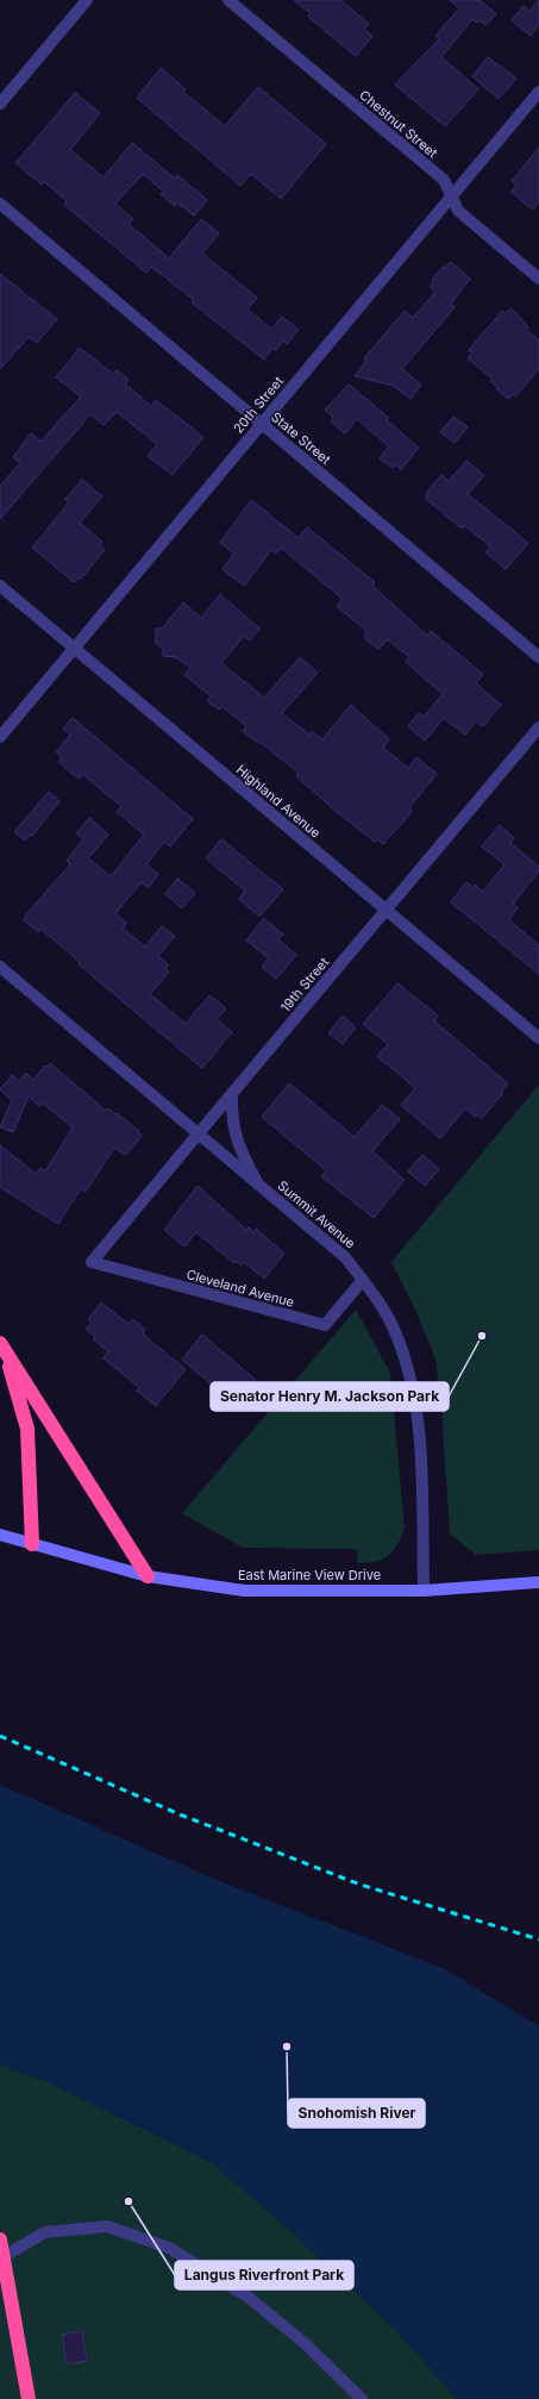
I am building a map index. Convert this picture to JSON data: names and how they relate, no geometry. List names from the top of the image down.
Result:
{
  "streets": {
    "main road": ["East Marine View Drive"],
    "street": [
      "Chestnut Street",
      "20th Street",
      "State Street",
      "Highland Avenue",
      "19th Street",
      "Summit Avenue",
      "Cleveland Avenue"
    ]
  },
  "crossings": [
    ["Chestnut Street", "20th Street"],
    ["20th Street", "State Street"],
    ["20th Street", "Highland Avenue"],
    ["Highland Avenue", "19th Street"],
    ["19th Street", "Summit Avenue"],
    ["19th Street", "Cleveland Avenue"],
    ["Summit Avenue", "Cleveland Avenue"],
    ["Summit Avenue", "East Marine View Drive"]
  ],
  "places": ["Senator Henry M. Jackson Park", "Snohomish River", "Langus Riverfront Park"]
}
